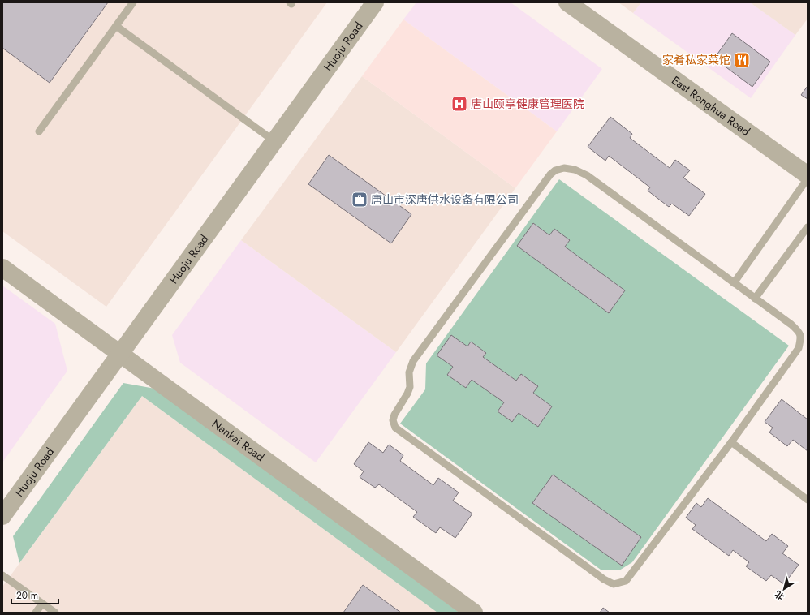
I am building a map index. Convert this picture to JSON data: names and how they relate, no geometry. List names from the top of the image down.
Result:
{
  "streets": {
    "street": ["Huoju Road", "East Ronghua Road", "Nankai Road"]
  },
  "crossings": [
    ["Huoju Road", "Nankai Road"]
  ],
  "places": {
    "restaurant": ["家肴私家菜馆"],
    "hospital": ["唐山颐享健康管理医院"],
    "office": ["唐山市深唐供水设备有限公司"]
  },
  "scale_bar": "20 m",
  "north": "bottom left"
}
